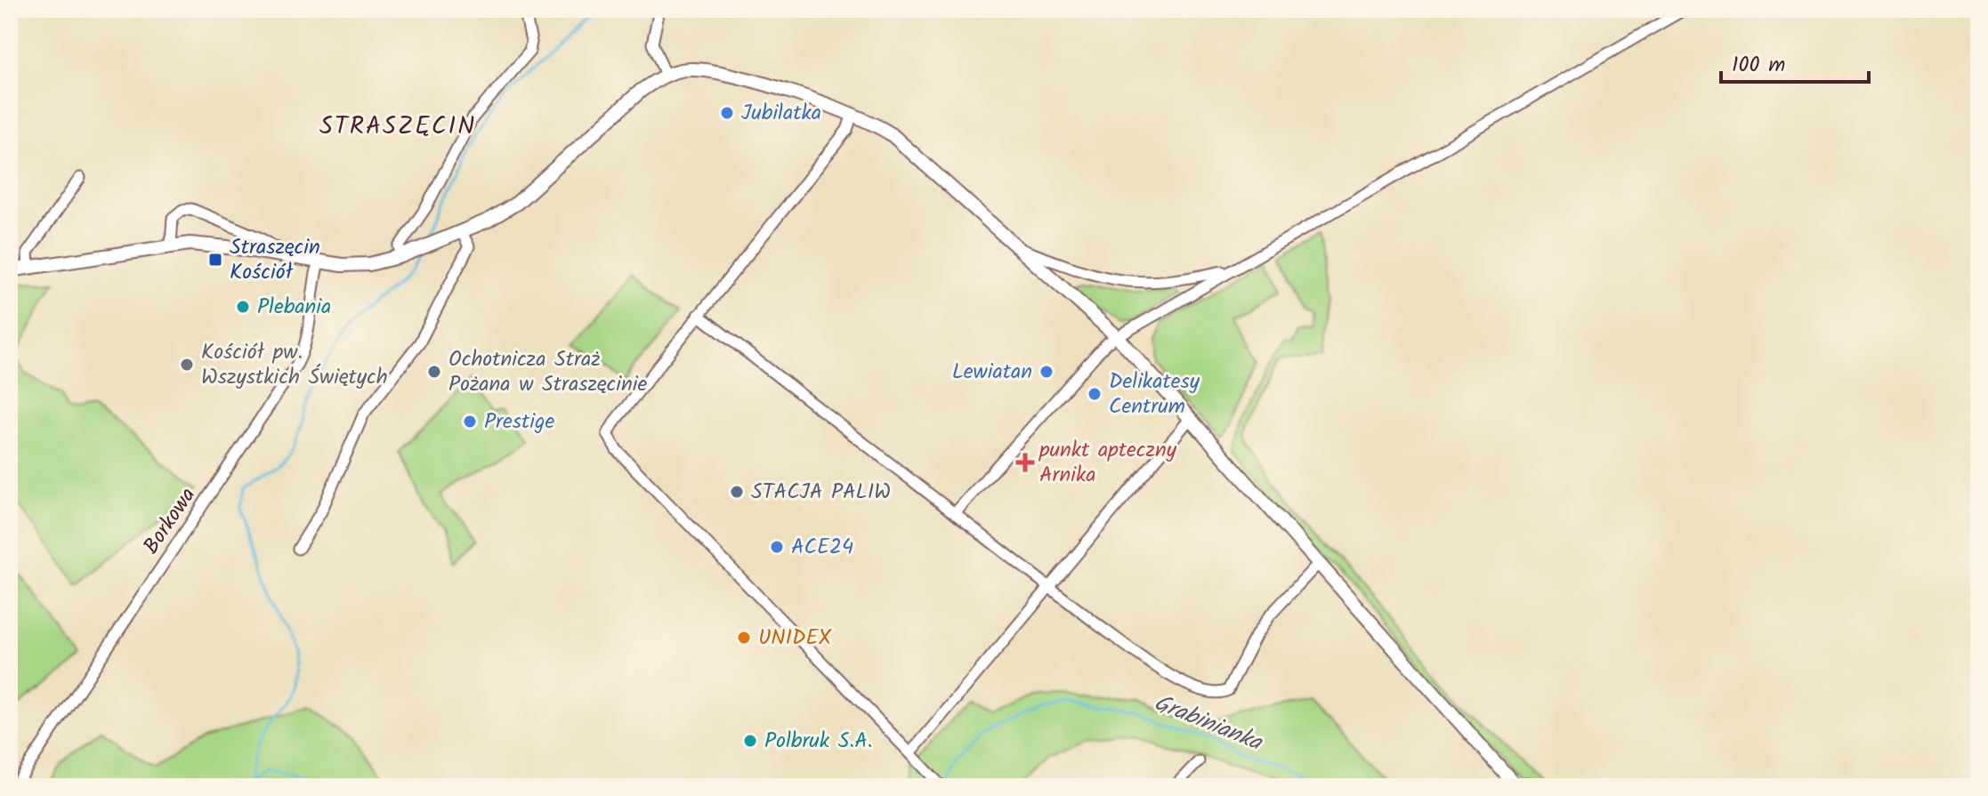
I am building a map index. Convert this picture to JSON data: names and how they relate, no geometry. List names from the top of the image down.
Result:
{
  "streets": {
    "street": ["Borkowa"]
  },
  "districts": ["STRASZĘCIN"],
  "water": ["Grabinianka"],
  "places": {
    "other": [
      "Jubilatka",
      "Plebania",
      "Kościół pw. Wszystkich Świętych",
      "Ochotnicza Straż Pożana w Straszęcinie",
      "Lewiatan",
      "Delikatesy Centrum",
      "Prestige",
      "STACJA PALIW",
      "ACE24",
      "UNIDEX",
      "Polbruk S.A."
    ],
    "transit": ["Straszęcin Kościół"],
    "health": ["punkt apteczny Arnika"]
  },
  "scale_bar": "100 m"
}
